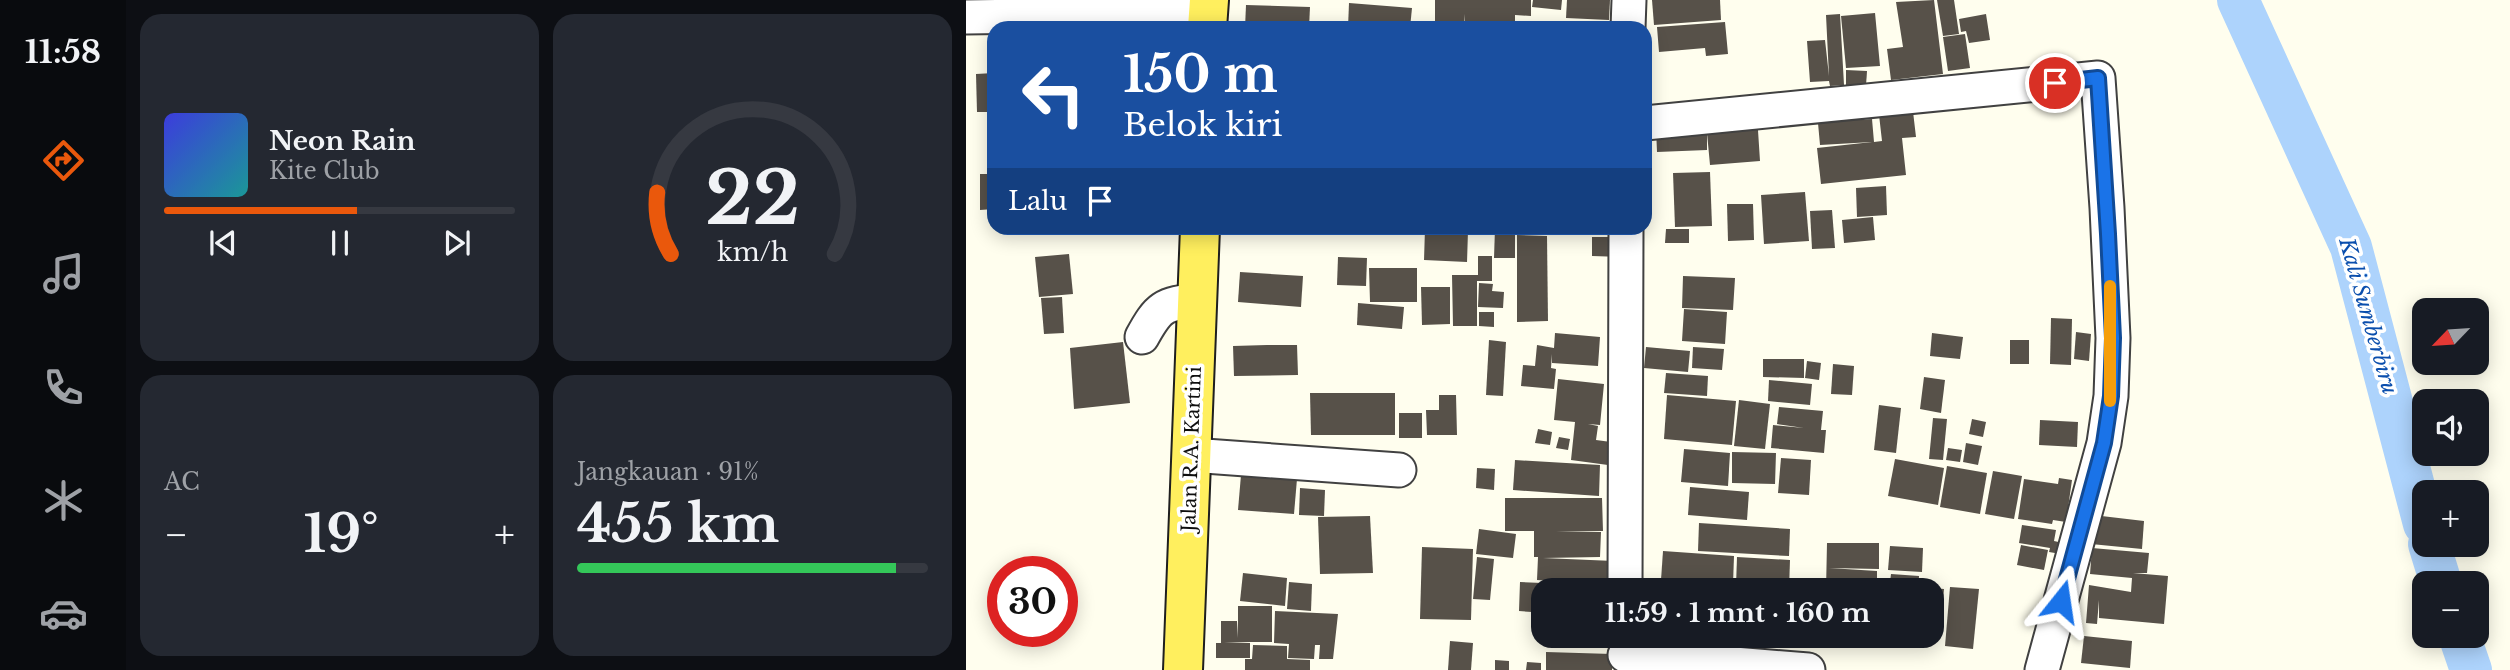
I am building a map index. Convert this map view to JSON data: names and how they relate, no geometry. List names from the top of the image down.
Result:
{
  "streets": {
    "main road": ["Jalan R.A. Kartini"]
  },
  "water": ["Kali Sumberbiru"],
  "north": "bottom left",
  "page": {
    "tabs": "11:58",
    "turn": ["150 m", "Belok kiri"],
    "song": ["Neon Rain", "Kite Club"],
    "then": "Lalu",
    "map_buttons": ["+", "−"],
    "tile": [
      "AC",
      ["Jangkauan · 91%", "455 km"]
    ],
    "heat": ["−", "19°", "+"],
    "limit": "30",
    "trip": "11:59 · 1 mnt · 160 m",
    "gauge": ["22", "km/h"]
  }
}
